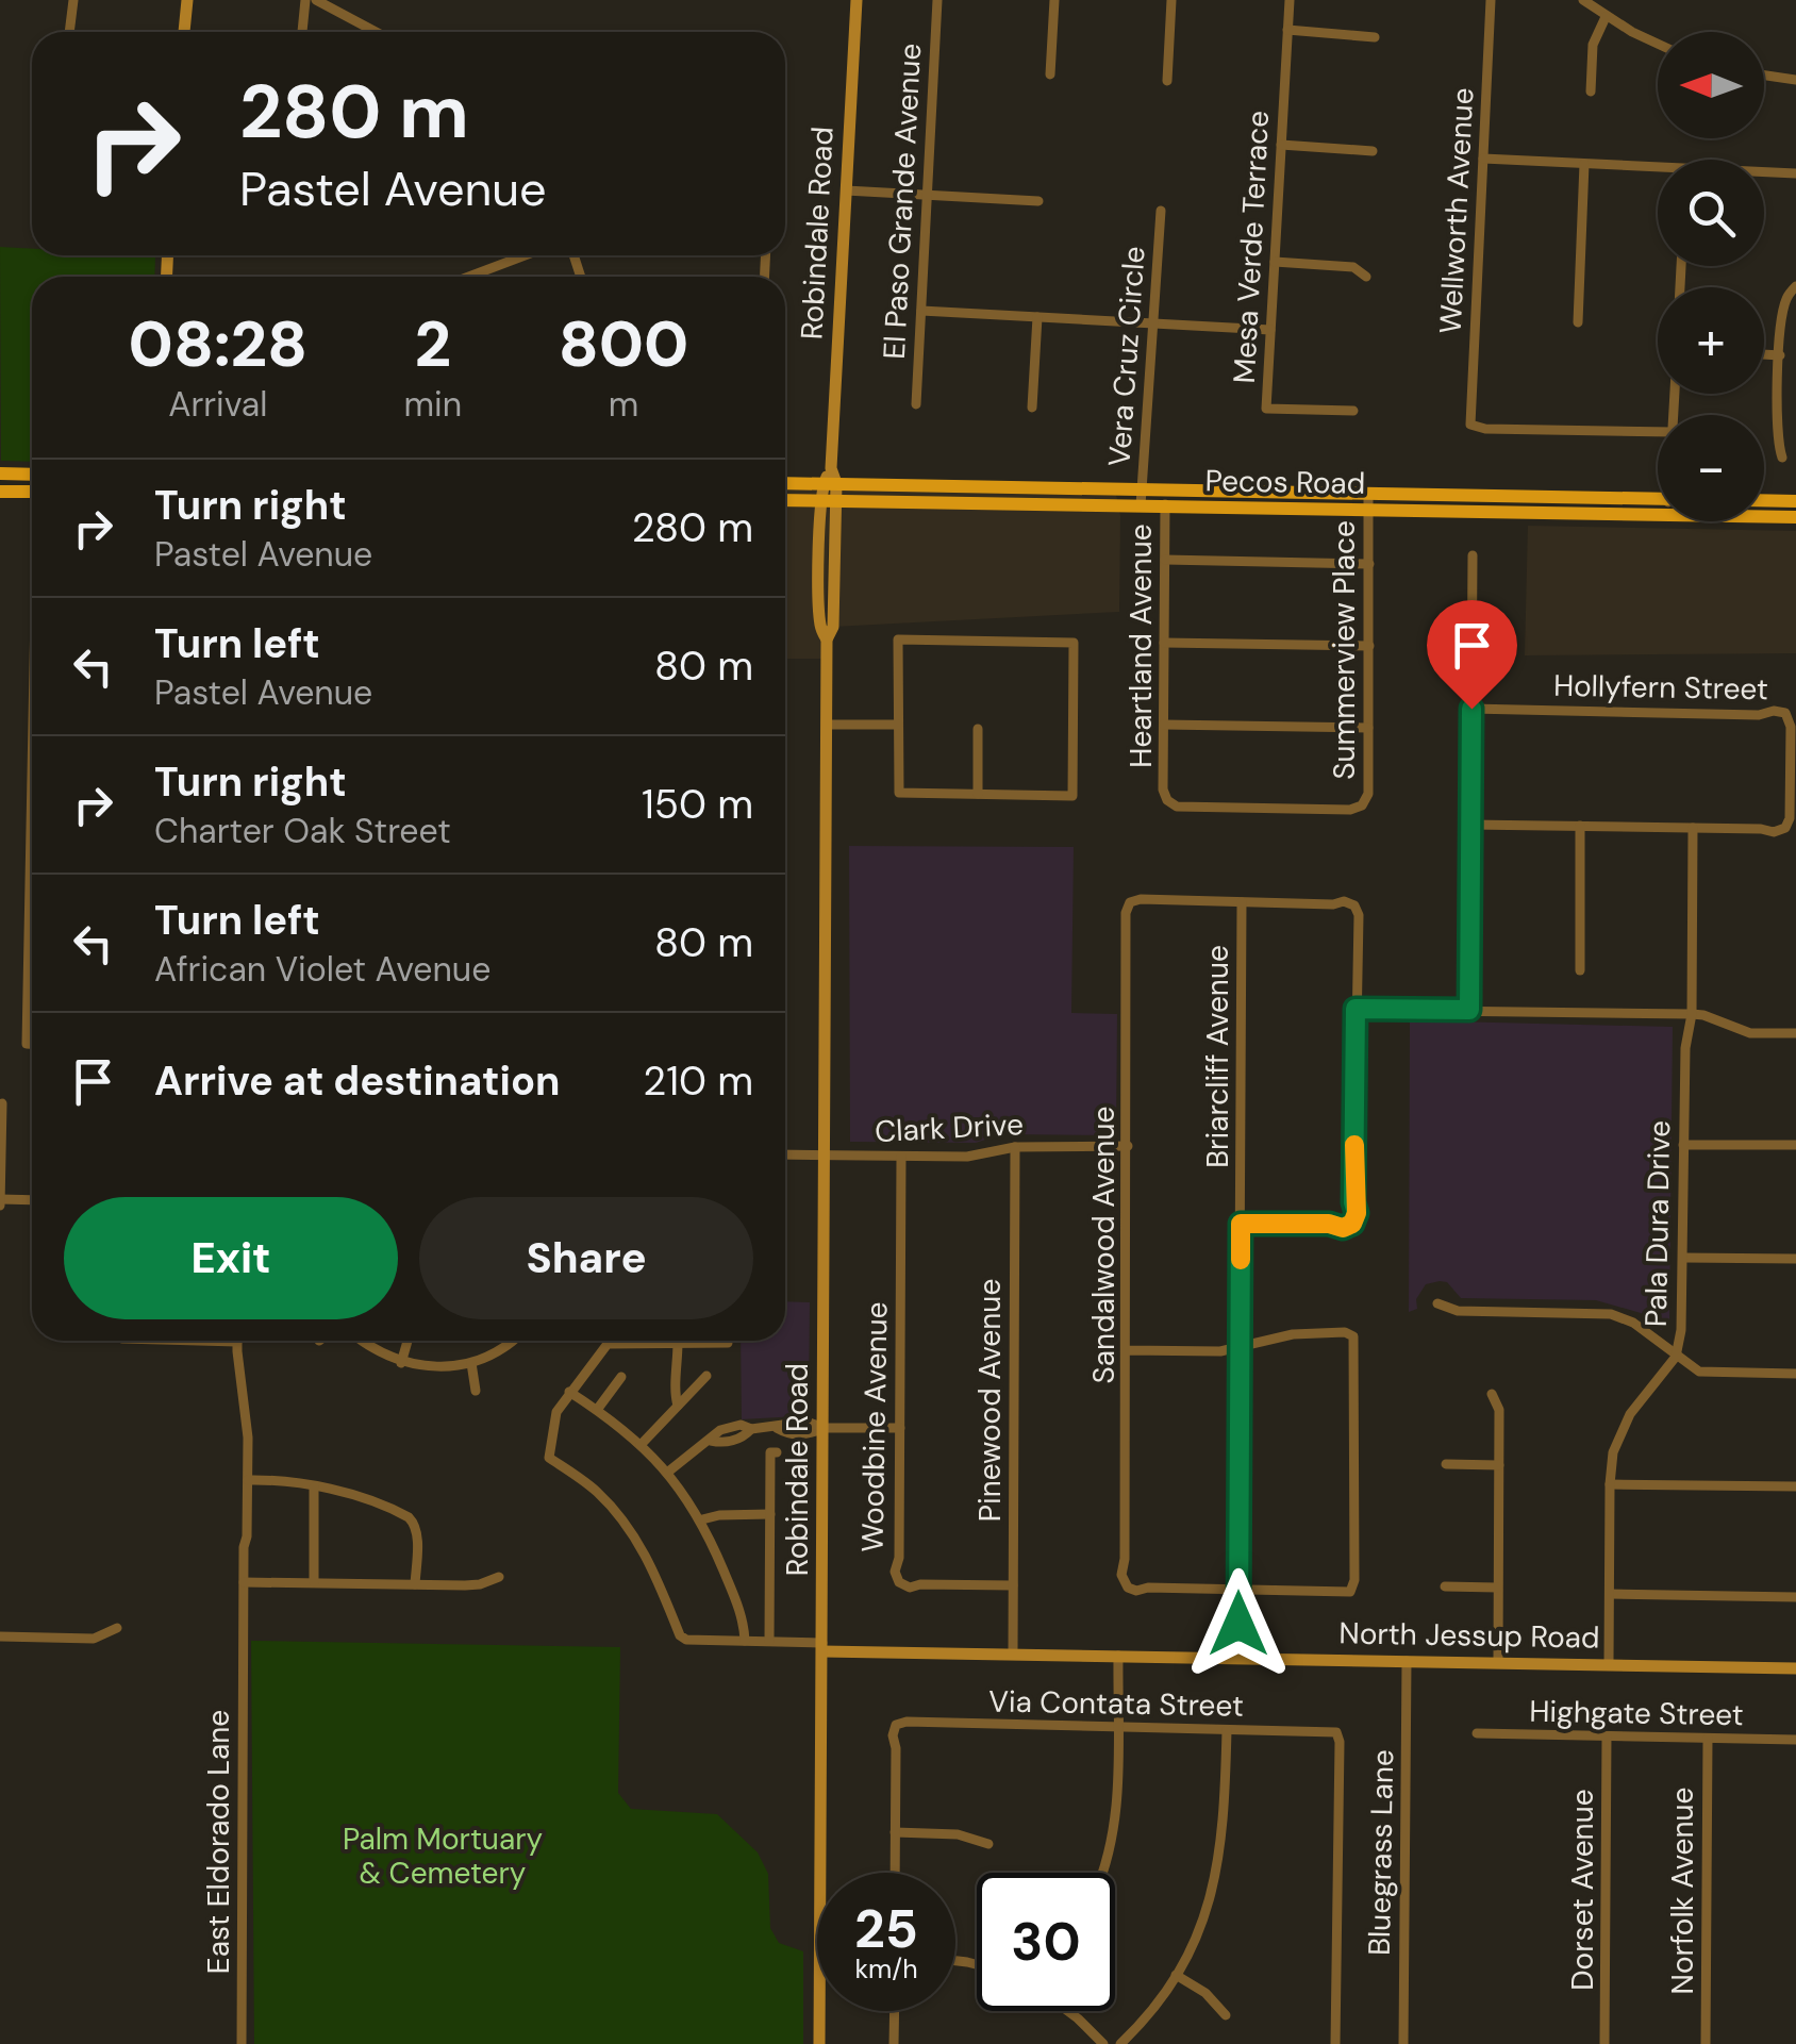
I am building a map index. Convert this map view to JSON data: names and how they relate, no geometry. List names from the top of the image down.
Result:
{
  "streets": {
    "main road": ["Pecos Road"],
    "street": [
      "El Paso Grande Avenue",
      "Wellworth Avenue",
      "Robindale Road",
      "Mesa Verde Terrace",
      "Vera Cruz Circle",
      "Heartland Avenue",
      "Summerview Place",
      "Hollyfern Street",
      "Briarcliff Avenue",
      "Clark Drive",
      "Pala Dura Drive",
      "Sandalwood Avenue",
      "Pinewood Avenue",
      "Woodbine Avenue",
      "North Jessup Road",
      "Via Contata Street",
      "Highgate Street",
      "East Eldorado Lane",
      "Bluegrass Lane",
      "Dorset Avenue",
      "Norfolk Avenue"
    ]
  },
  "crossings": [
    ["Robindale Road", "Pecos Road"],
    ["Robindale Road", "Clark Drive"],
    ["Robindale Road", "North Jessup Road"],
    ["Vera Cruz Circle", "Pecos Road"],
    ["Pecos Road", "Heartland Avenue"],
    ["Pecos Road", "Summerview Place"],
    ["Heartland Avenue", "Summerview Place"],
    ["Hollyfern Street", "Pala Dura Drive"],
    ["Briarcliff Avenue", "Sandalwood Avenue"],
    ["Briarcliff Avenue", "North Jessup Road"],
    ["Clark Drive", "Sandalwood Avenue"],
    ["Clark Drive", "Pinewood Avenue"],
    ["Clark Drive", "Woodbine Avenue"],
    ["Pala Dura Drive", "North Jessup Road"],
    ["Pinewood Avenue", "Woodbine Avenue"],
    ["Pinewood Avenue", "North Jessup Road"],
    ["North Jessup Road", "Bluegrass Lane"],
    ["Highgate Street", "Dorset Avenue"],
    ["Highgate Street", "Norfolk Avenue"]
  ],
  "parks": ["Palm Mortuary & Cemetery"],
  "north": "left",
  "page": {
    "map_buttons": ["+", "−"],
    "turn": ["280 m", "Pastel Avenue"],
    "eta": [
      "08:28",
      "Arrival",
      "2",
      "min",
      "800",
      "m"
    ],
    "list": [
      {
        "name": "Turn right",
        "note": "Pastel Avenue",
        "value": "280 m"
      },
      {
        "name": "Turn left",
        "note": "Pastel Avenue",
        "value": "80 m"
      },
      {
        "name": "Turn right",
        "note": "Charter Oak Street",
        "value": "150 m"
      },
      {
        "name": "Turn left",
        "note": "African Violet Avenue",
        "value": "80 m"
      },
      {
        "name": "Arrive at destination",
        "value": "210 m"
      }
    ],
    "buttons": ["Exit", "Share"],
    "speed": "25 km/h",
    "limit": "30"
  }
}
